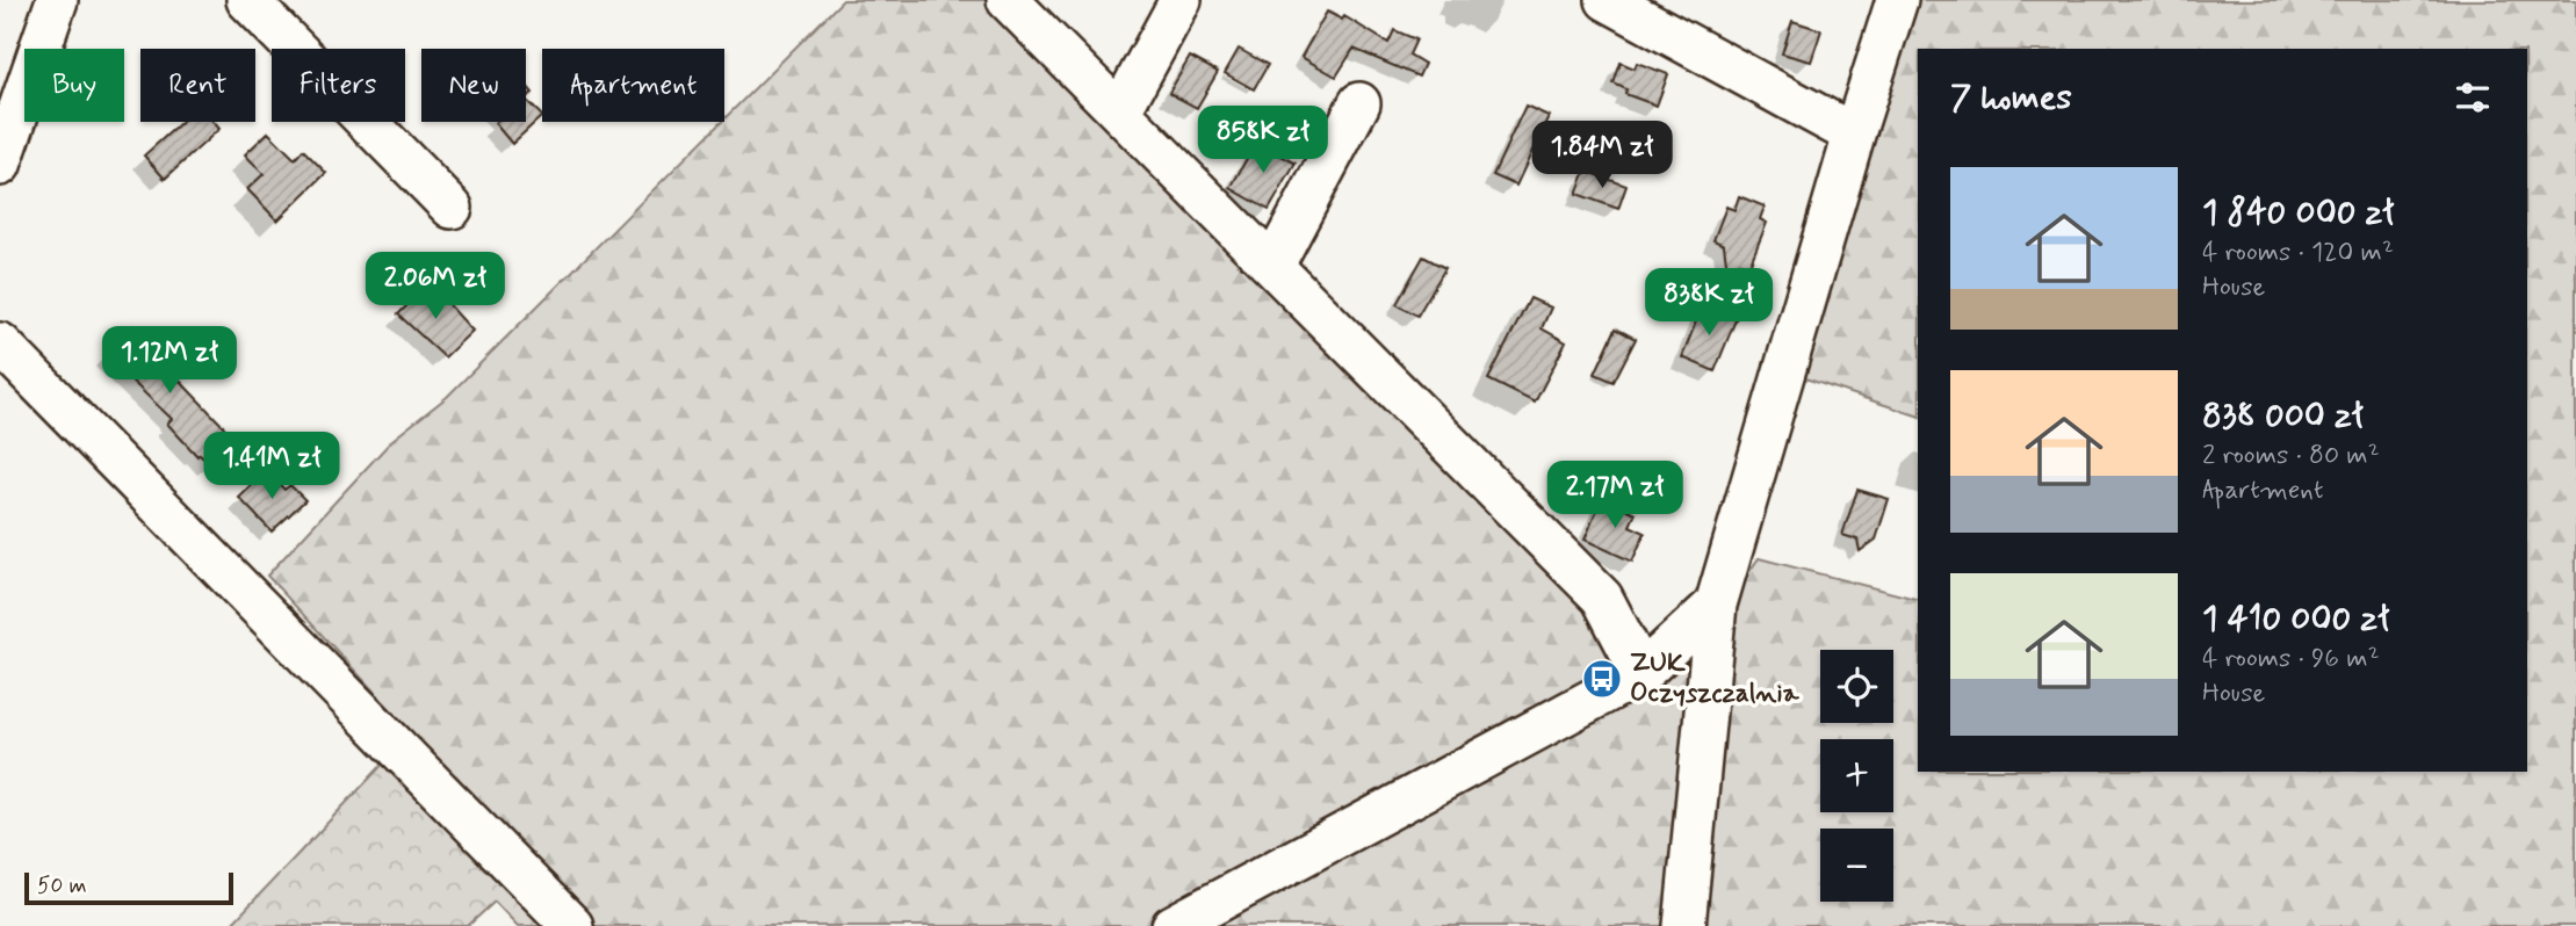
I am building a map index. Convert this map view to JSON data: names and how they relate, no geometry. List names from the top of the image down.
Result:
{
  "places": {
    "bus stop": ["ZUK Oczyszczalnia"]
  },
  "scale_bar": "50 m",
  "page": {
    "chip": [
      "Buy",
      "Rent",
      "Filters",
      "New",
      "Apartment"
    ],
    "heading": "7 homes",
    "price": [
      "858K zł",
      "1.84M zł",
      "2.06M zł",
      "838K zł",
      "1.12M zł",
      "1.41M zł",
      "2.17M zł"
    ],
    "list": [
      {
        "name": "1 840 000 zł",
        "note": "4 rooms · 120 m² · House"
      },
      {
        "name": "838 000 zł",
        "note": "2 rooms · 80 m² · Apartment"
      },
      {
        "name": "1 410 000 zł",
        "note": "4 rooms · 96 m² · House"
      }
    ],
    "map_buttons": ["+", "−"],
    "scale": "50 m"
  }
}
